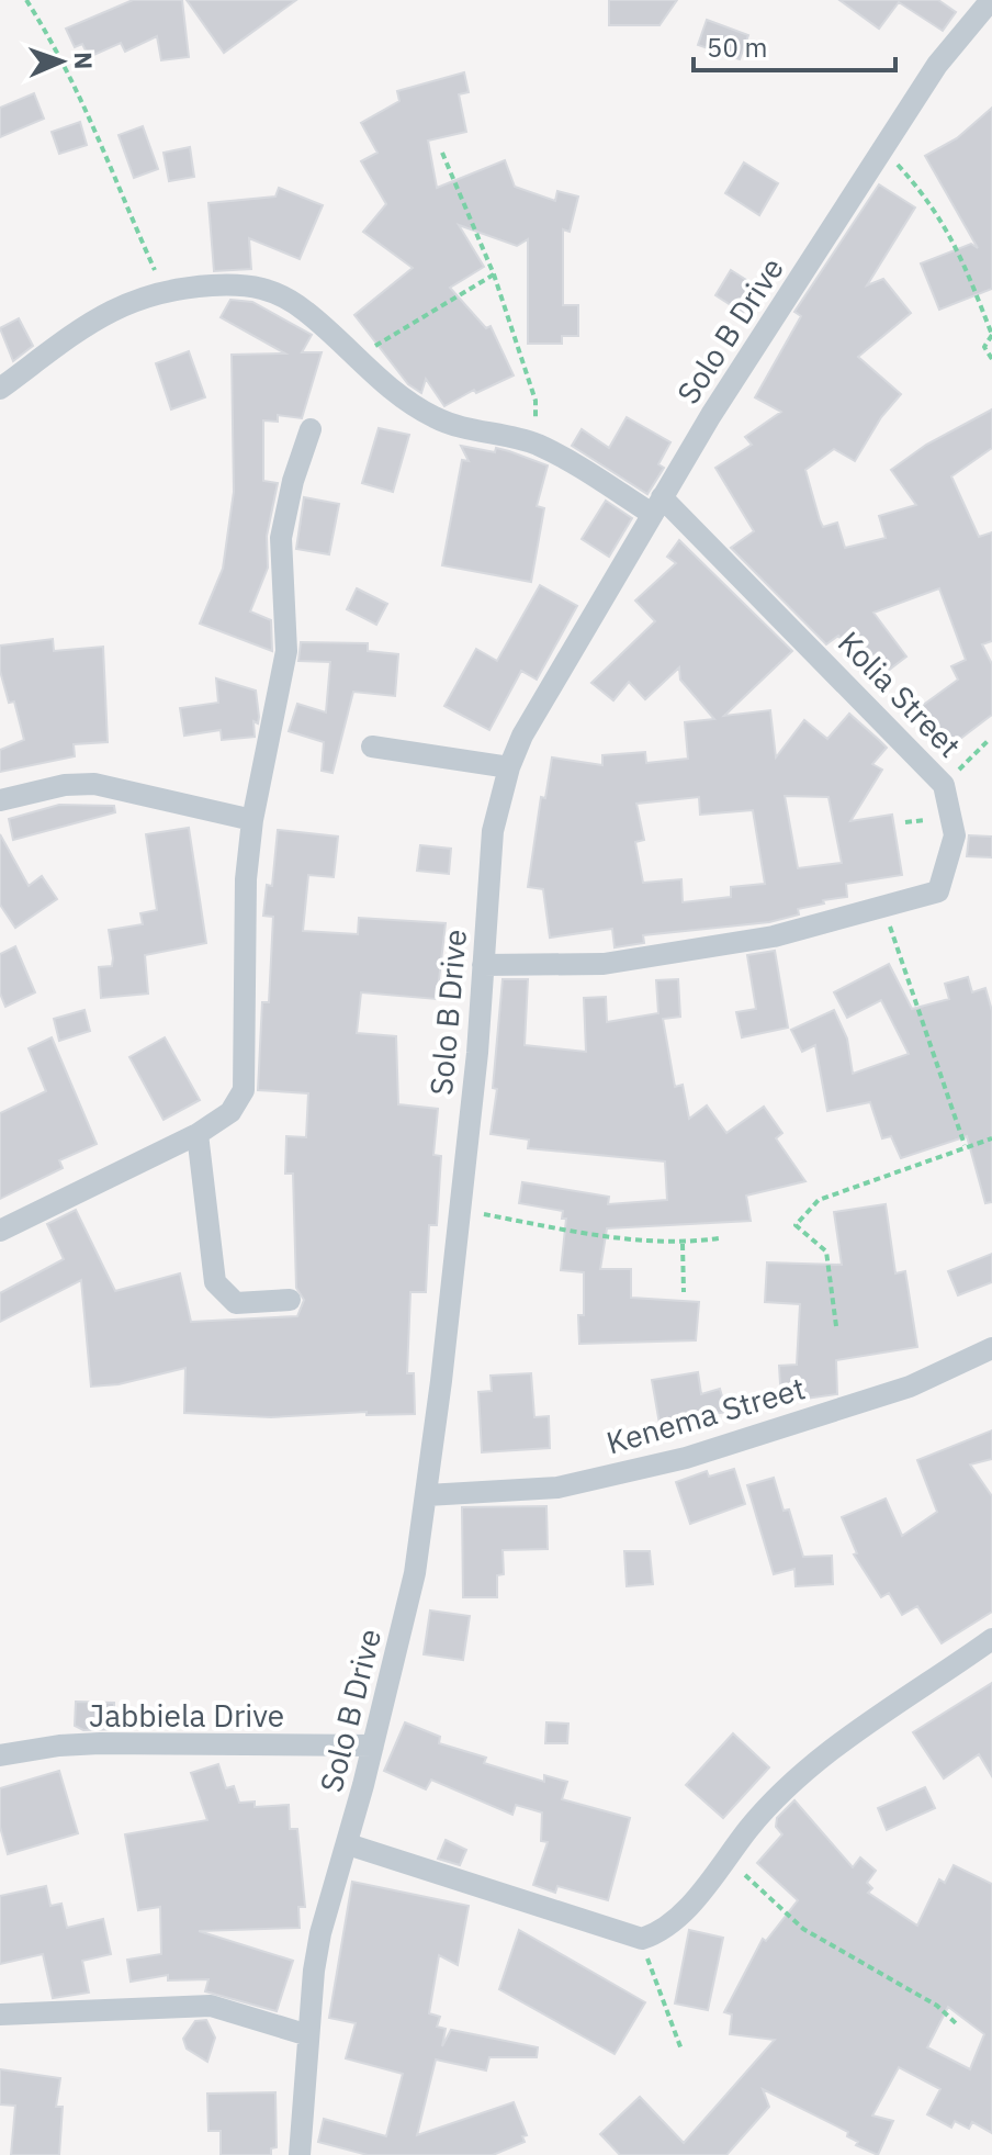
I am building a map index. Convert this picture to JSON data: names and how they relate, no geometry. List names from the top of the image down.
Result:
{
  "streets": {
    "street": [
      "Solo B Drive",
      "Kolia Street",
      "Kenema Street",
      "Jabbiela Drive"
    ]
  },
  "crossings": [
    ["Solo B Drive", "Kolia Street"],
    ["Solo B Drive", "Kenema Street"],
    ["Solo B Drive", "Jabbiela Drive"]
  ],
  "scale_bar": "50 m",
  "north": "right"
}
